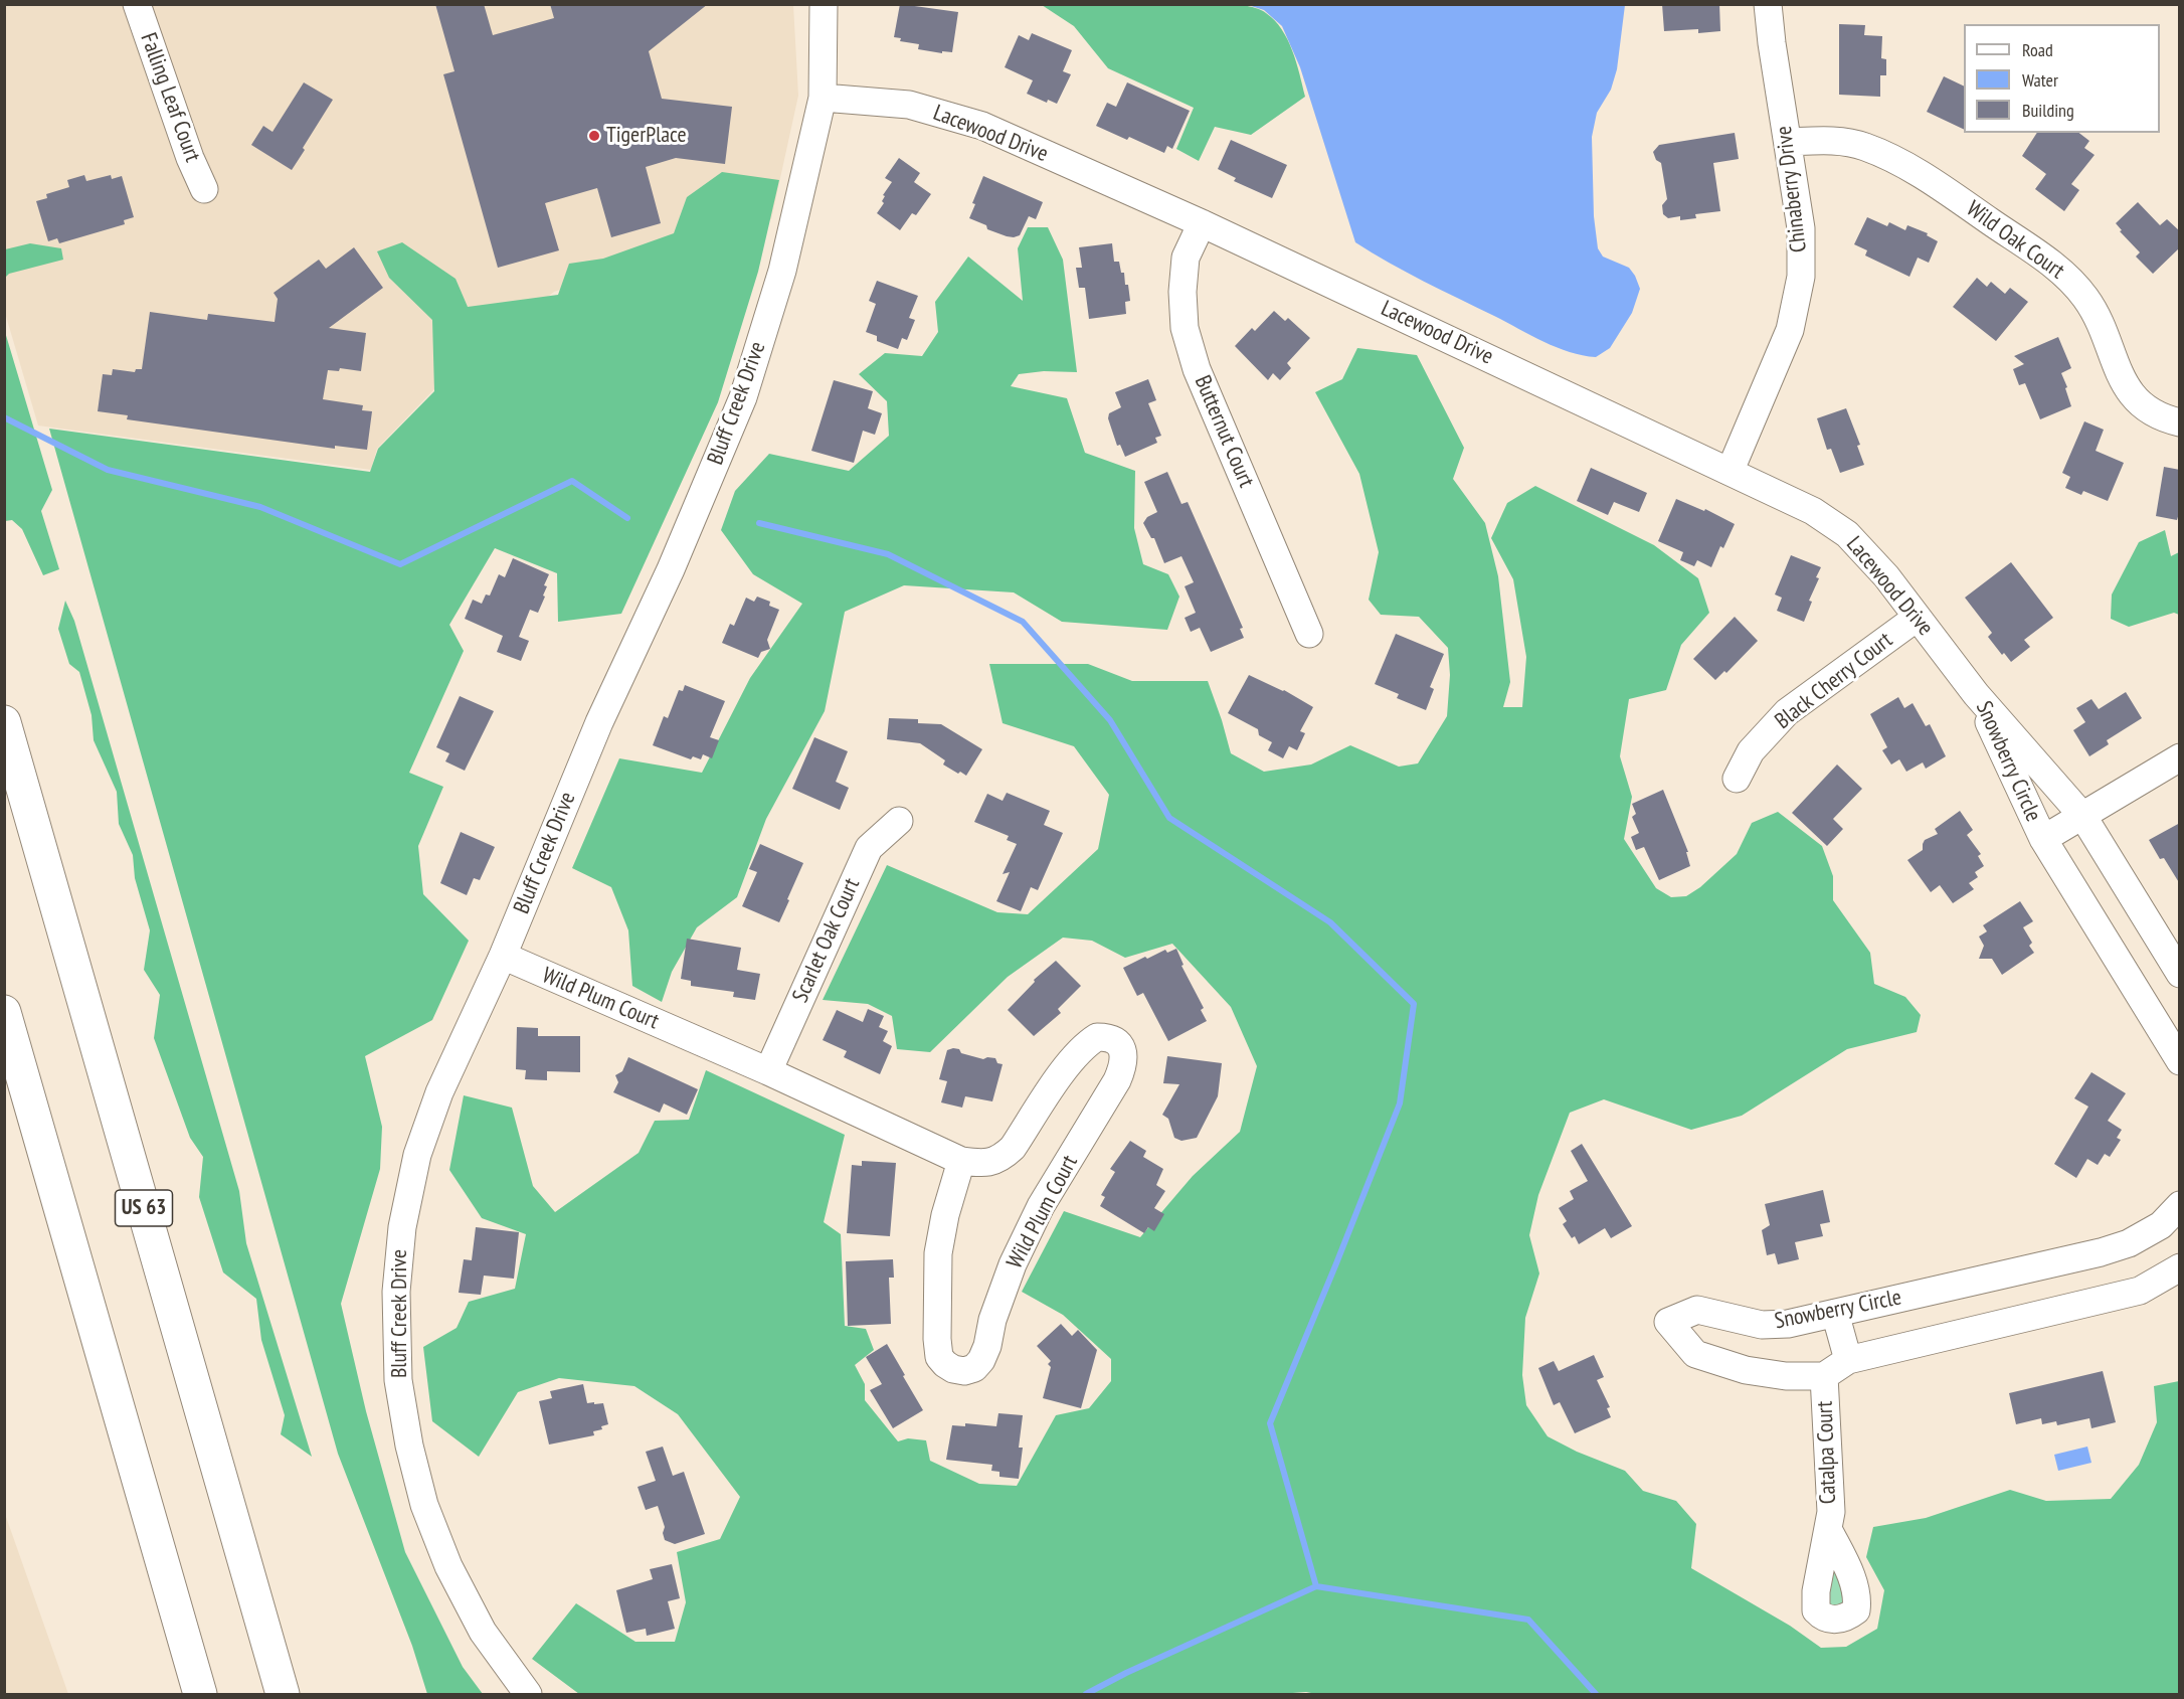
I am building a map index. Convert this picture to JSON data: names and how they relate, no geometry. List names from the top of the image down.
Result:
{
  "streets": {
    "highway": ["US 63"],
    "street": [
      "Falling Leaf Court",
      "Lacewood Drive",
      "Chinaberry Drive",
      "Wild Oak Court",
      "Bluff Creek Drive",
      "Butternut Court",
      "Black Cherry Court",
      "Snowberry Circle",
      "Scarlet Oak Court",
      "Wild Plum Court",
      "Catalpa Court"
    ]
  },
  "crossings": [
    ["Lacewood Drive", "Chinaberry Drive"],
    ["Lacewood Drive", "Bluff Creek Drive"],
    ["Lacewood Drive", "Butternut Court"],
    ["Lacewood Drive", "Black Cherry Court"],
    ["Lacewood Drive", "Snowberry Circle"],
    ["Chinaberry Drive", "Wild Oak Court"],
    ["Bluff Creek Drive", "Wild Plum Court"],
    ["Snowberry Circle", "Catalpa Court"],
    ["Scarlet Oak Court", "Wild Plum Court"]
  ],
  "places": ["TigerPlace"],
  "legend": ["Road", "Water", "Building"]
}
